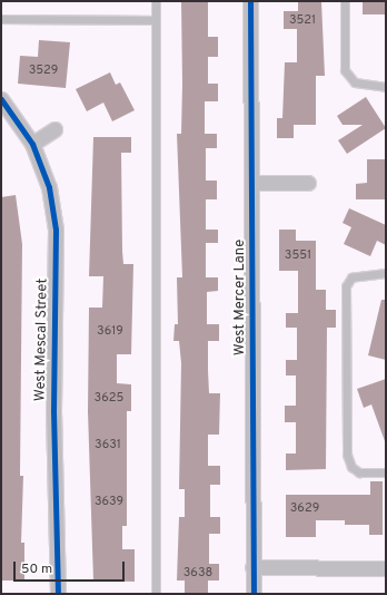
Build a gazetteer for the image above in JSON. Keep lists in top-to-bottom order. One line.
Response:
{"streets":{"street":["West Mercer Lane","West Mescal Street"]},"house_numbers":["3521","3529","3551","3619","3625","3631","3639","3629","3638"],"scale_bar":"50 m"}
